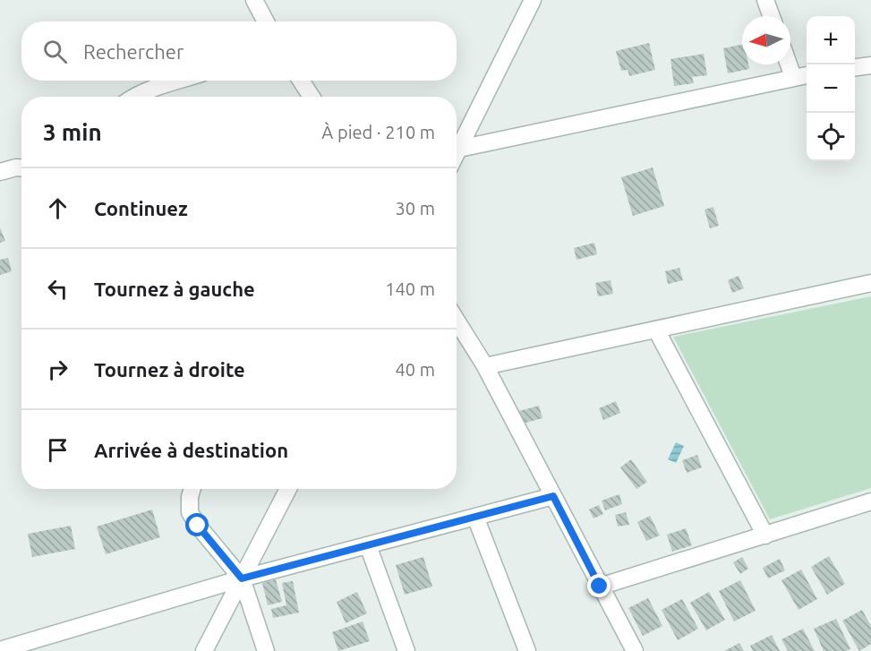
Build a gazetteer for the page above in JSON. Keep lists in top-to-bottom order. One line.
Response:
{"north":"left","page":{"map_buttons":["+","−"],"search":"Rechercher","heading":["3 min","À pied · 210 m"],"list":[["Continuez","30 m"],["Tournez à gauche","140 m"],["Tournez à droite","40 m"],"Arrivée à destination"]}}
